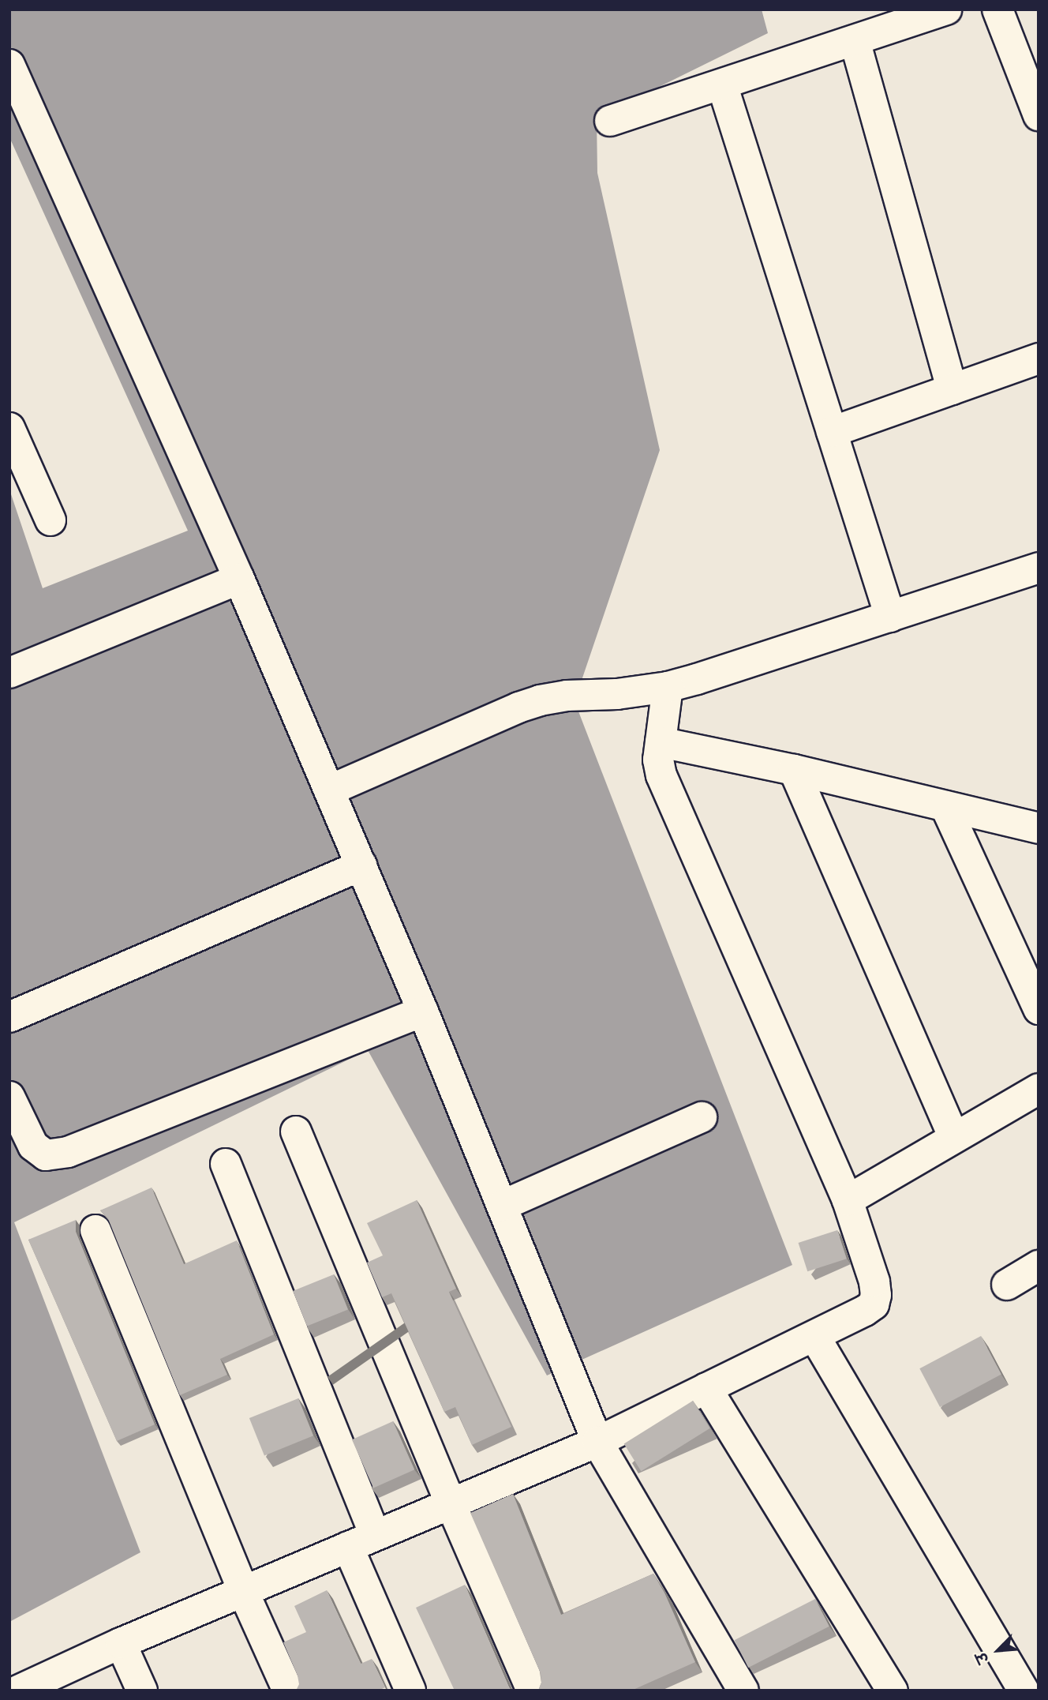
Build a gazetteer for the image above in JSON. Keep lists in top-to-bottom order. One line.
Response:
{"north":"bottom left"}
